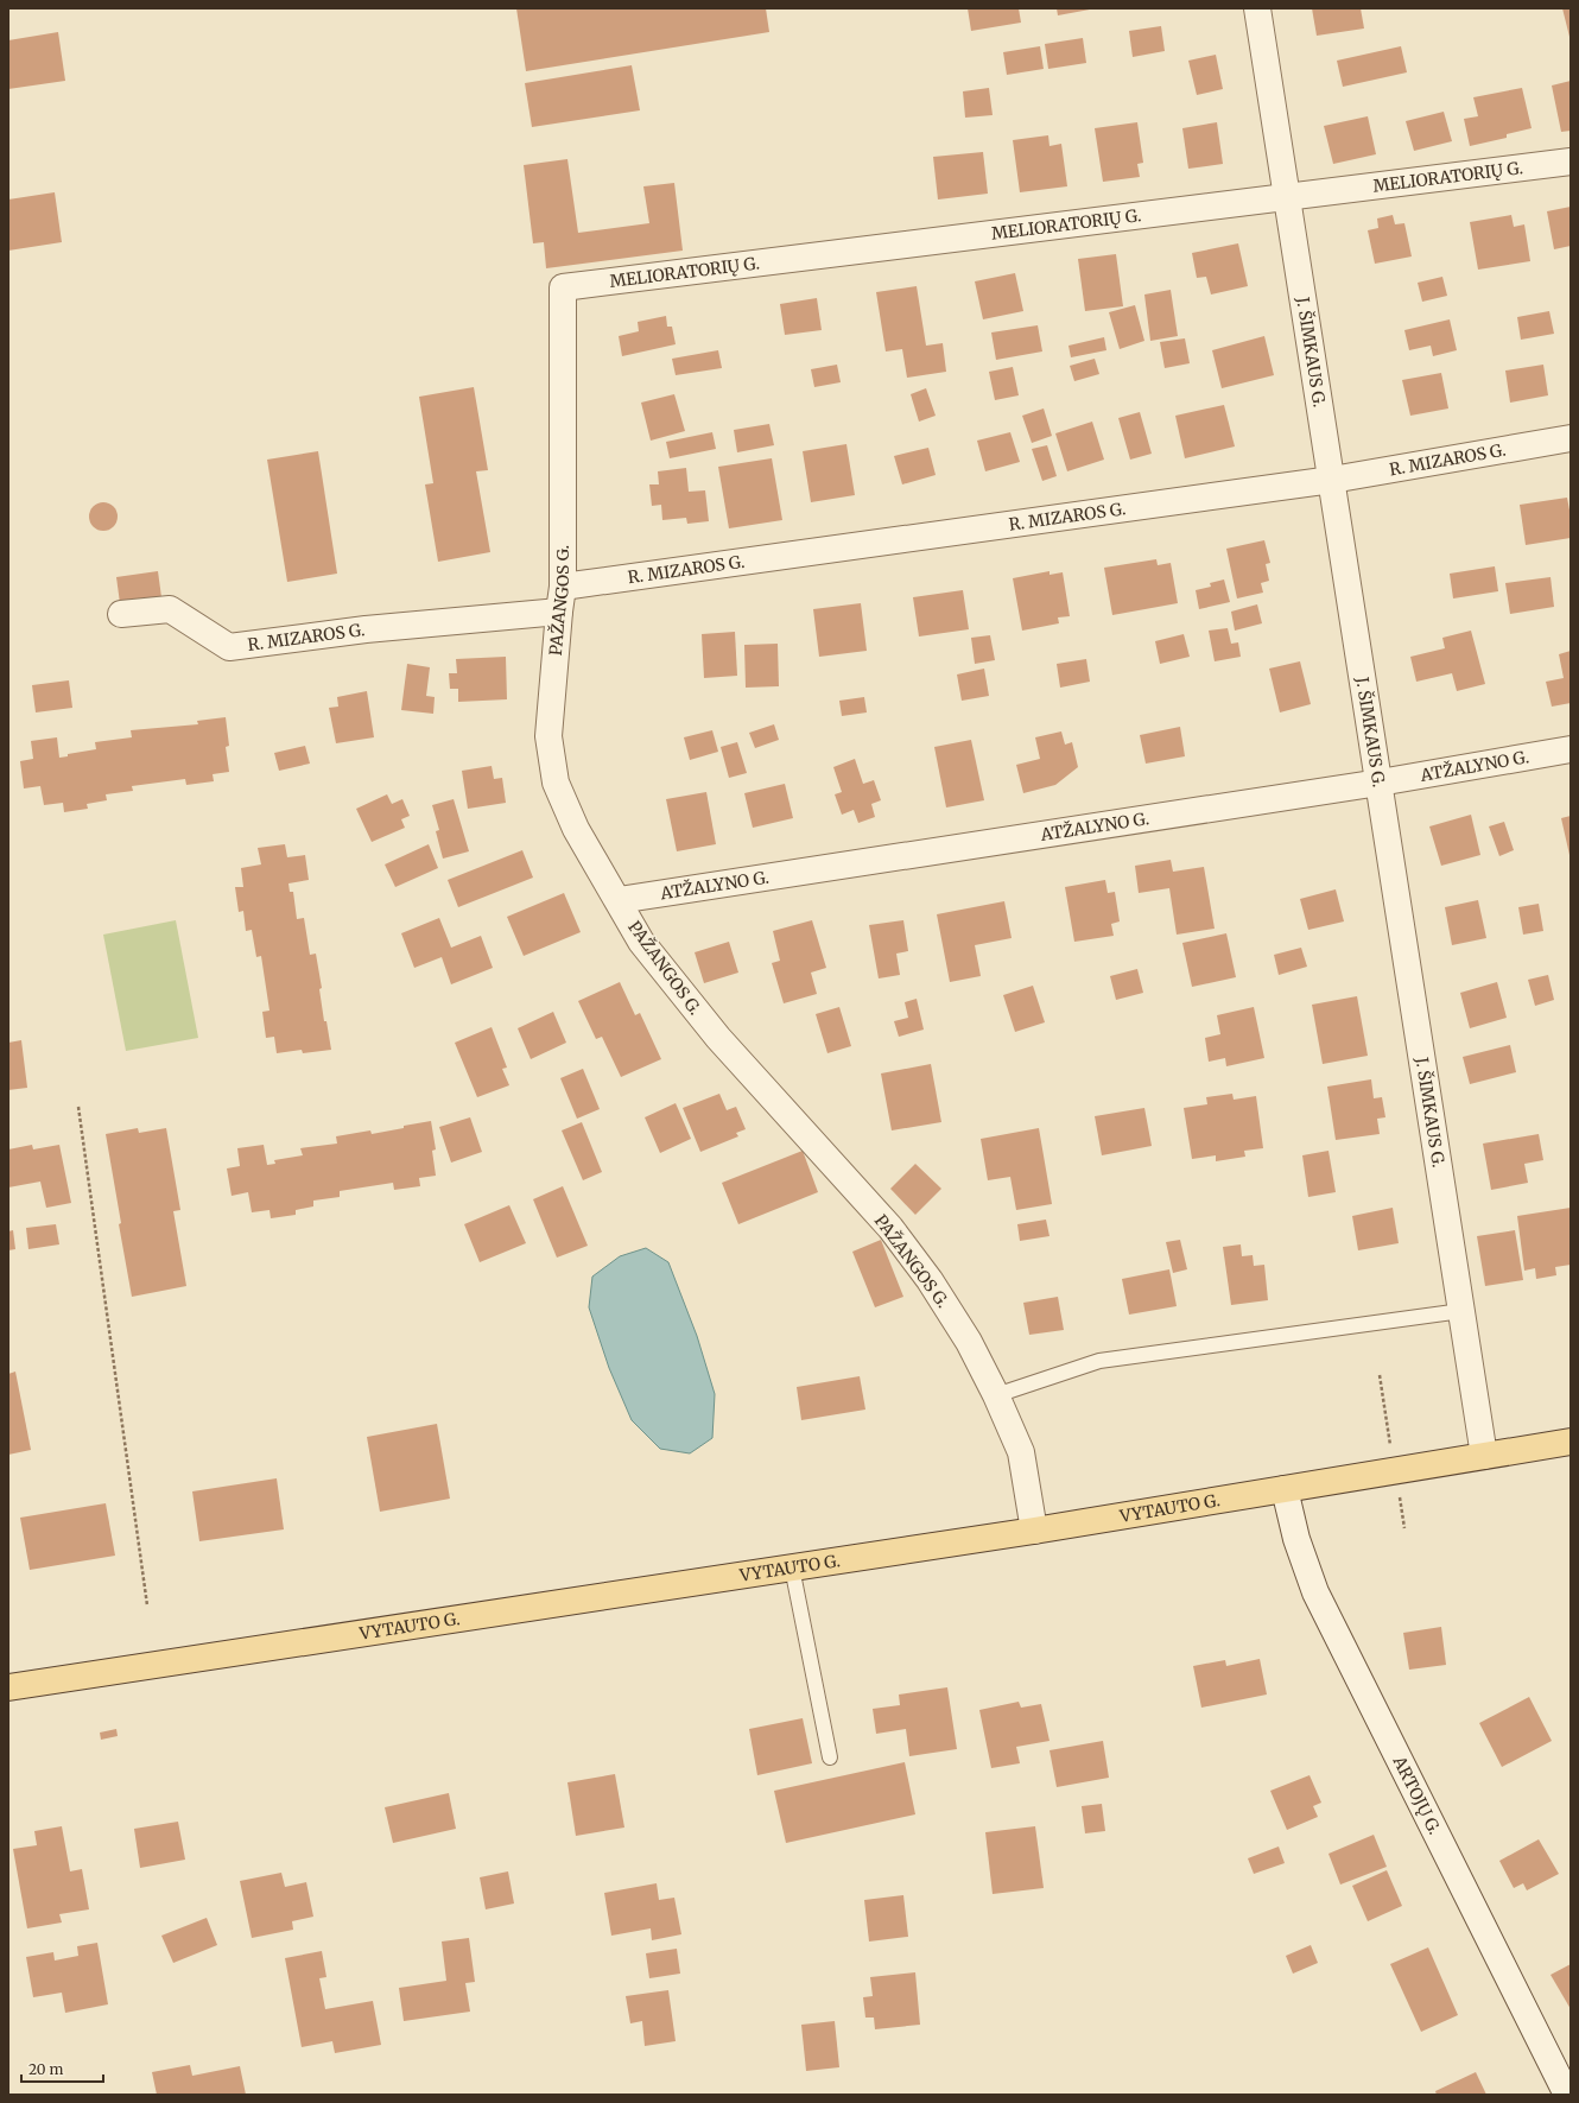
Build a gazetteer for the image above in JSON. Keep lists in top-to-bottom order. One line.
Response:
{"streets":{"main road":["VYTAUTO G."],"street":["MELIORATORIŲ G.","J. ŠIMKAUS G.","R. MIZAROS G.","PAŽANGOS G.","ATŽALYNO G.","ARTOJŲ G."]},"crossings":[["MELIORATORIŲ G.","J. ŠIMKAUS G."],["MELIORATORIŲ G.","PAŽANGOS G."],["J. ŠIMKAUS G.","R. MIZAROS G."],["J. ŠIMKAUS G.","ATŽALYNO G."],["J. ŠIMKAUS G.","VYTAUTO G."],["R. MIZAROS G.","PAŽANGOS G."],["PAŽANGOS G.","ATŽALYNO G."],["PAŽANGOS G.","VYTAUTO G."],["VYTAUTO G.","ARTOJŲ G."]],"scale_bar":"20 m"}
